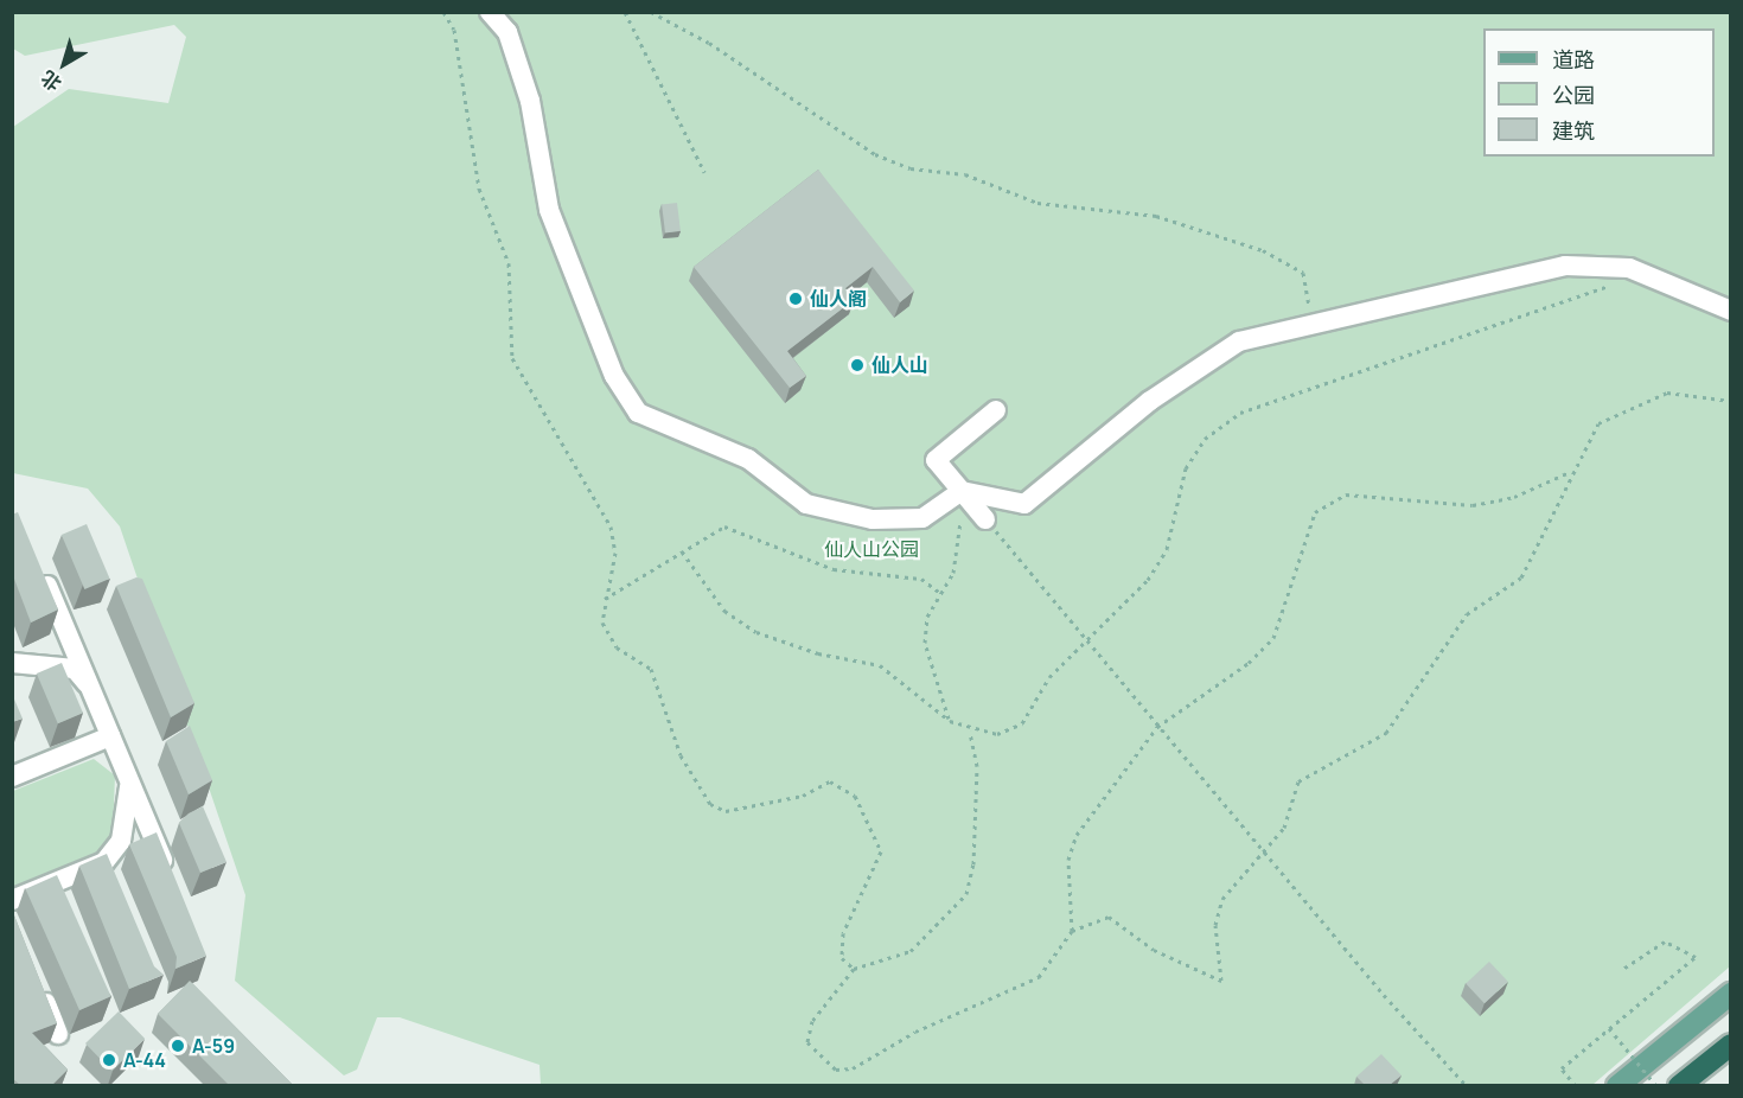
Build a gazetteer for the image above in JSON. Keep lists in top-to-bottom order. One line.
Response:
{"parks":["仙人山公园"],"places":["仙人阁","仙人山","A-59","A-44"],"legend":["道路","公园","建筑"],"north":"bottom left"}
